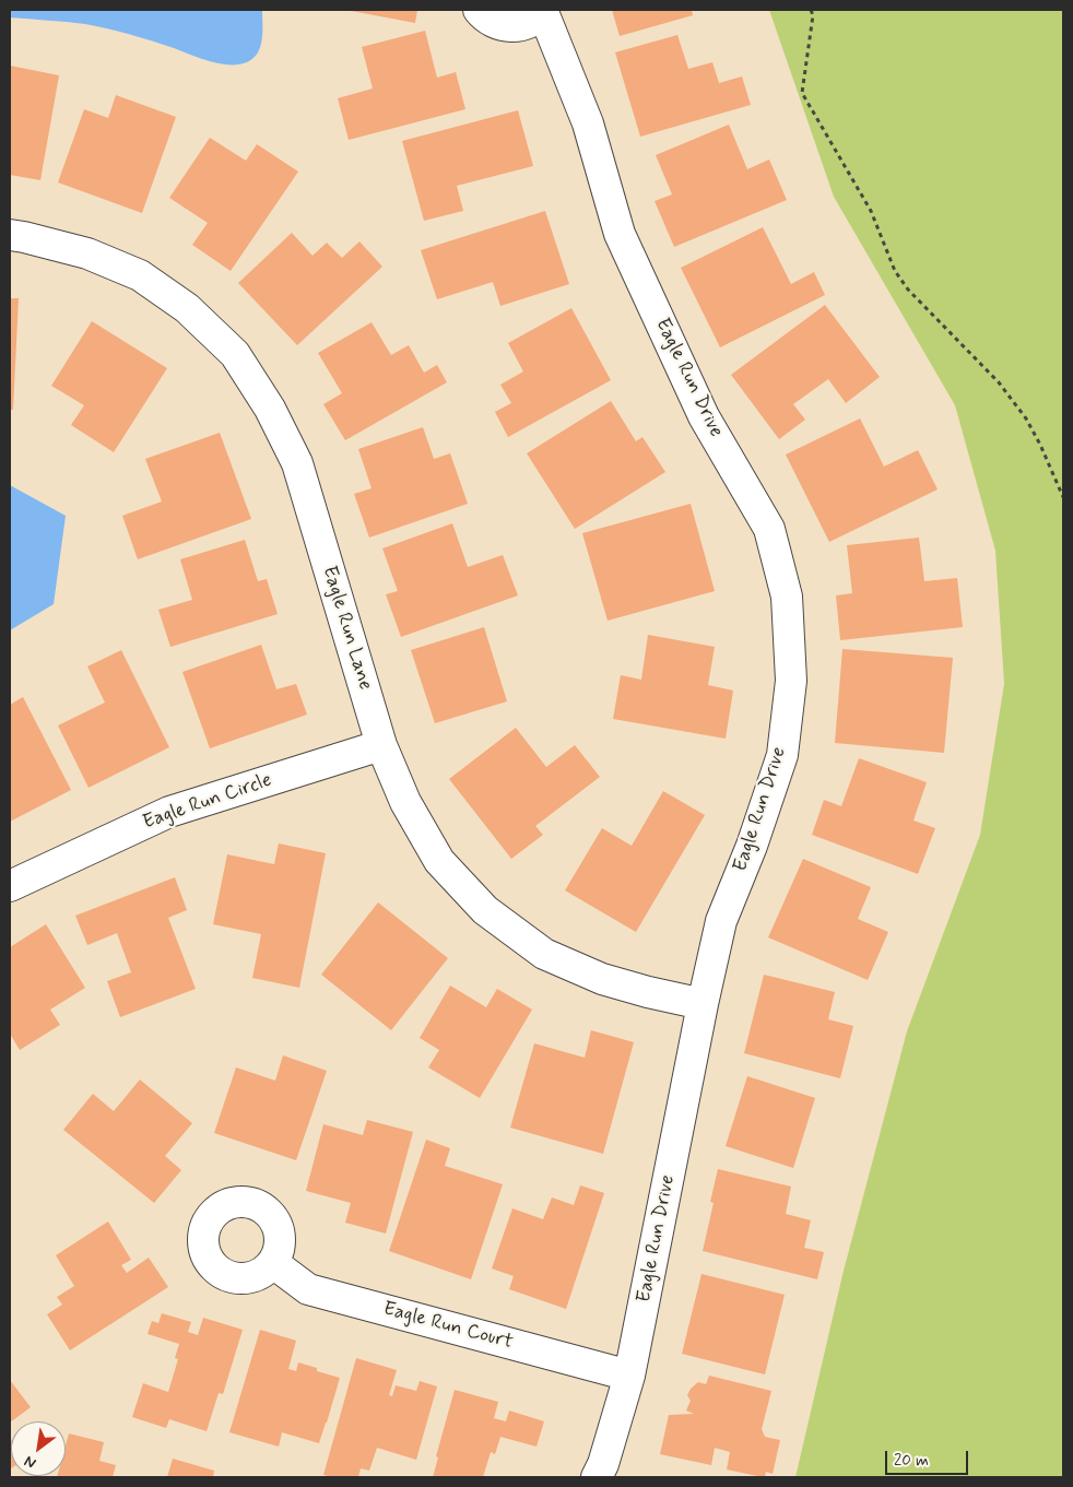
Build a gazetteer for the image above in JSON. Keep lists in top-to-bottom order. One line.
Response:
{"streets":{"street":["Eagle Run Drive","Eagle Run Lane","Eagle Run Circle","Eagle Run Court"]},"crossings":[["Eagle Run Drive","Eagle Run Lane"],["Eagle Run Drive","Eagle Run Court"],["Eagle Run Lane","Eagle Run Circle"]],"scale_bar":"20 m","north":"bottom left"}
